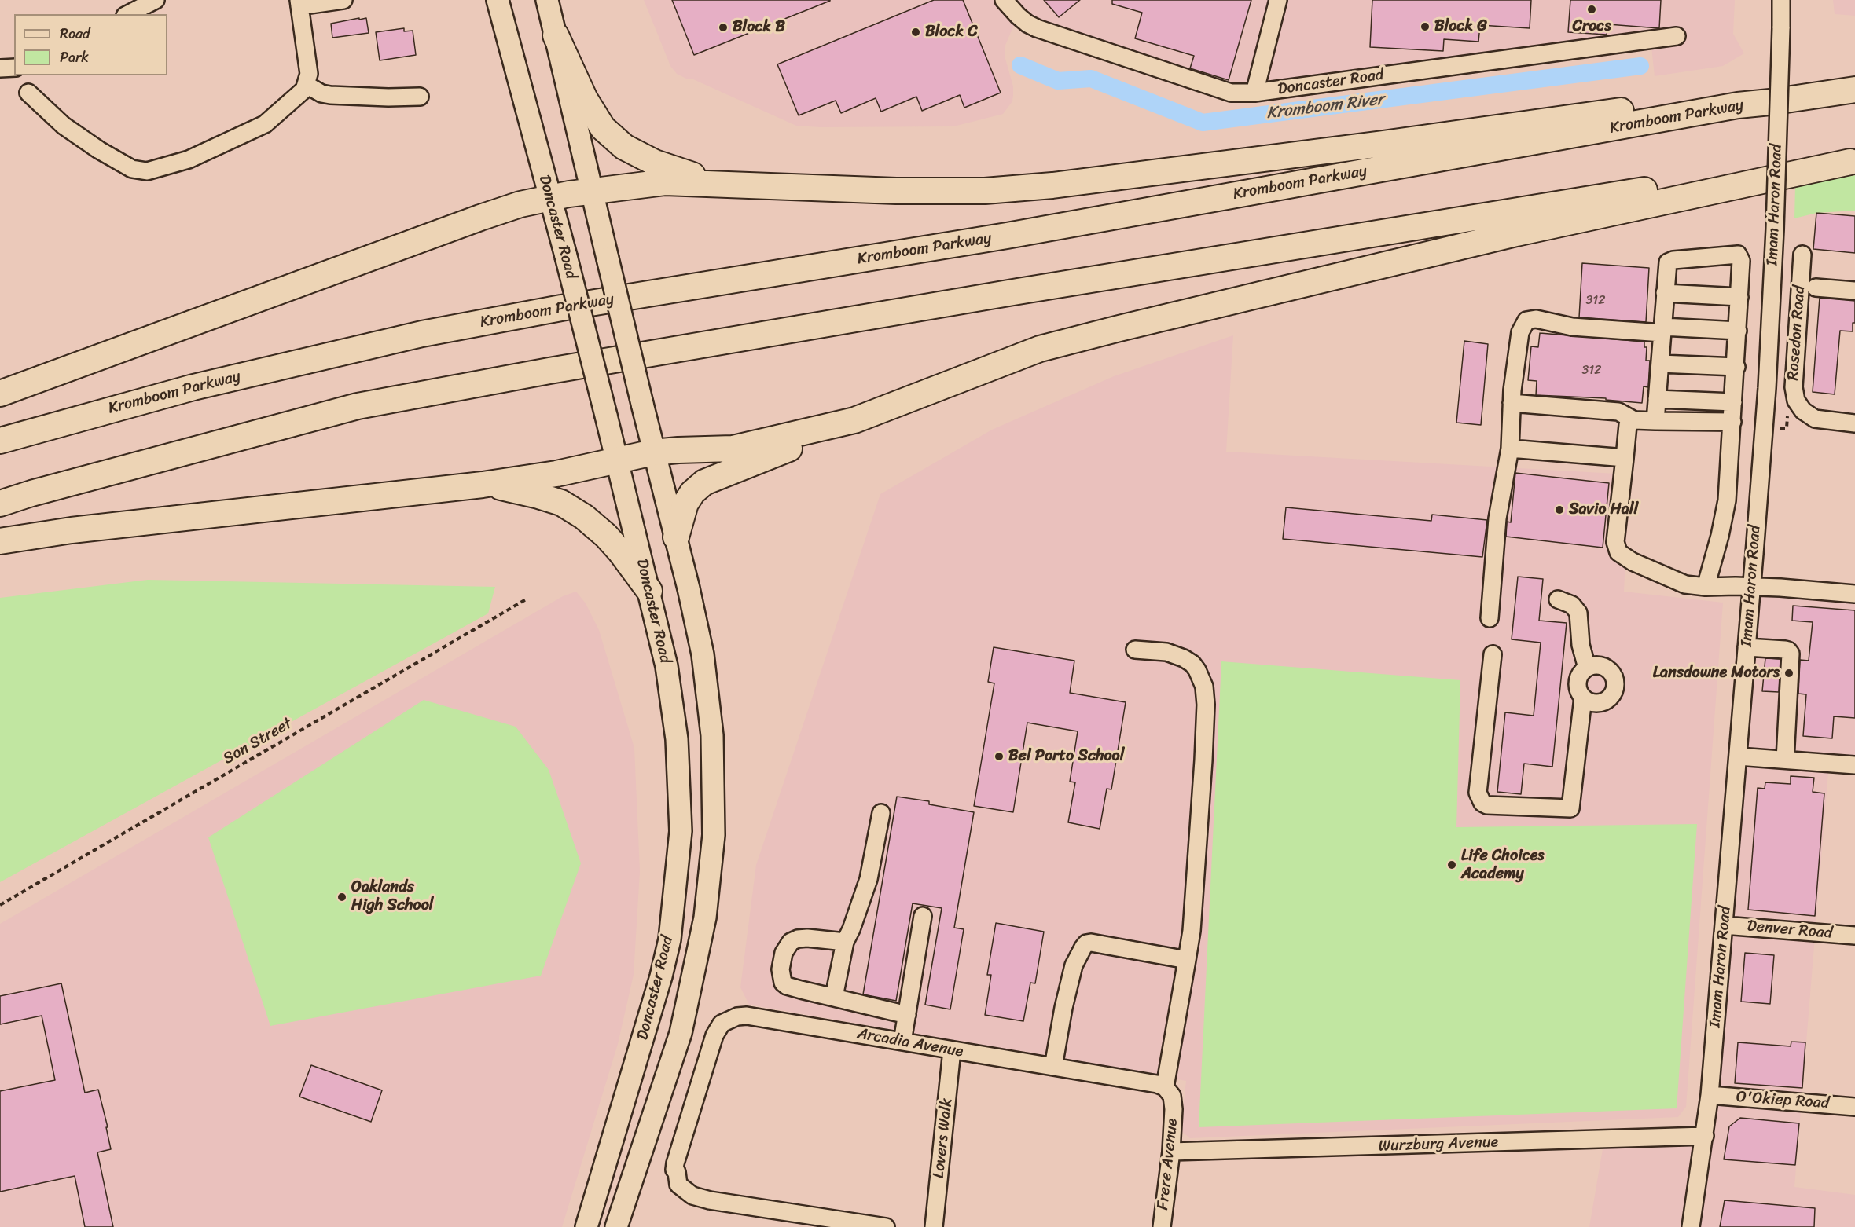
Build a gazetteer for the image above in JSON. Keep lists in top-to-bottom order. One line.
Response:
{"streets":{"highway":["Kromboom Parkway"],"main road":["Doncaster Road"],"street":["Imam Haron Road","Rosedon Road","Denver Road","Arcadia Avenue","O'Okiep Road","Lovers Walk","Wurzburg Avenue","Frere Avenue"],"path":["Son Street"]},"crossings":[["Imam Haron Road","Denver Road"],["Imam Haron Road","O'Okiep Road"],["Imam Haron Road","Wurzburg Avenue"],["Arcadia Avenue","Lovers Walk"],["Arcadia Avenue","Frere Avenue"],["Wurzburg Avenue","Frere Avenue"]],"water":["Kromboom River"],"places":["Crocs","Block G","Block B","Block C","Savio Hall","Lansdowne Motors","Bel Porto School","Life Choices Academy","Oaklands High School"],"house_numbers":["312","312"],"legend":["Road","Park"]}
